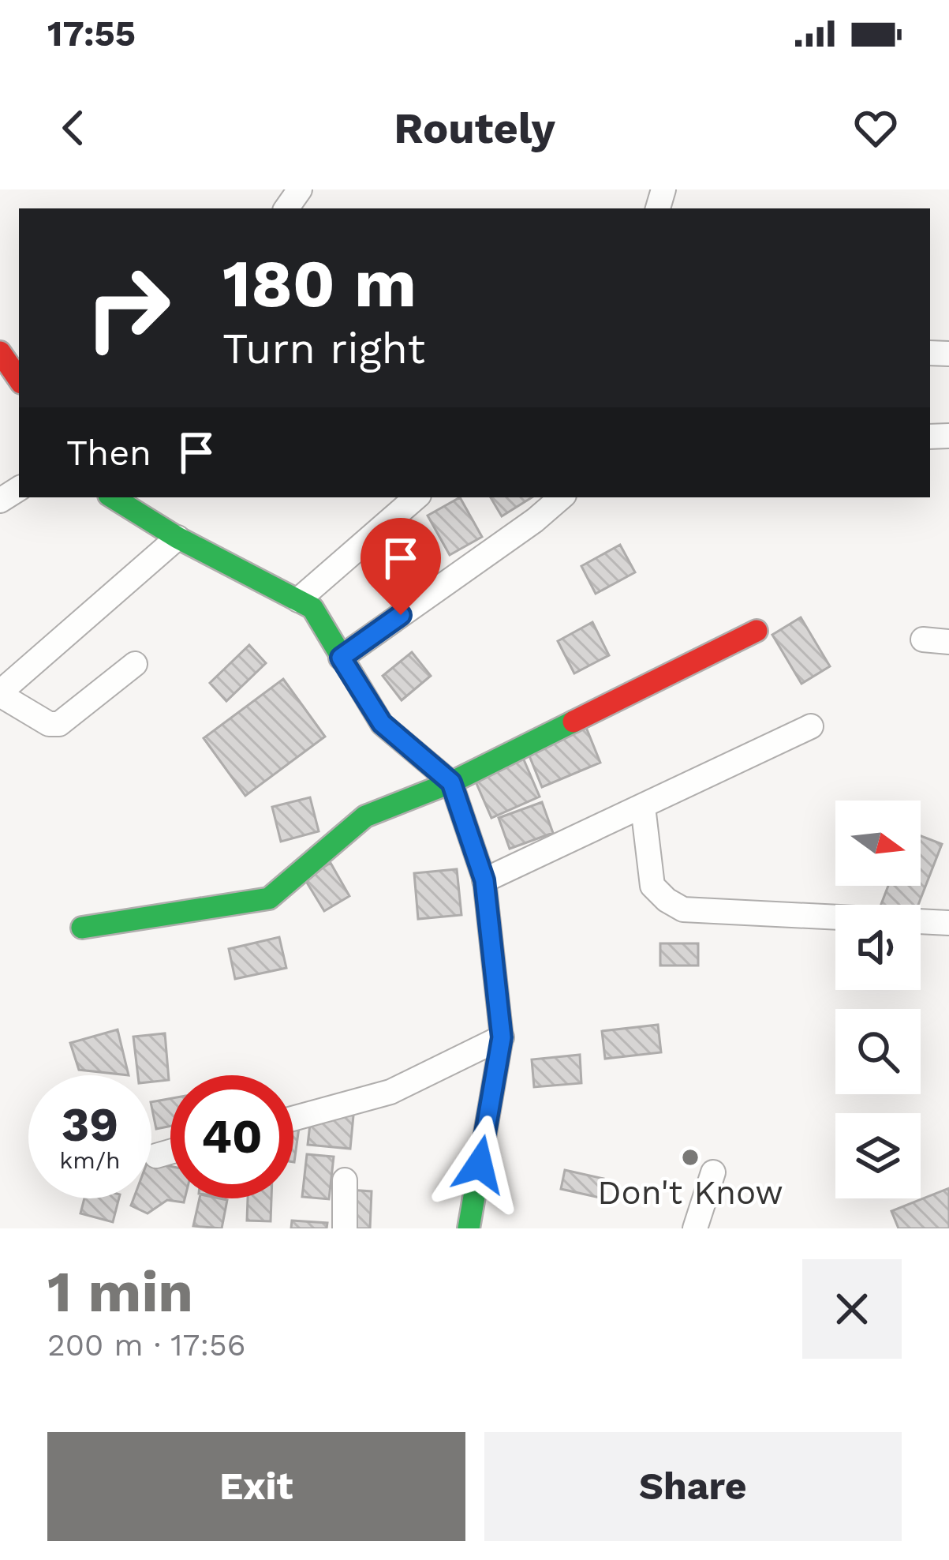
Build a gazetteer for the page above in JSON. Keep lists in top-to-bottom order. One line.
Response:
{"places":["Don't Know"],"north":"right","page":{"status":"17:55","header":"Routely","turn":["180 m","Turn right"],"then":"Then","speed":"39 km/h","limit":"40","heading":["1 min","200 m · 17:56"],"buttons":["Exit","Share"]}}
